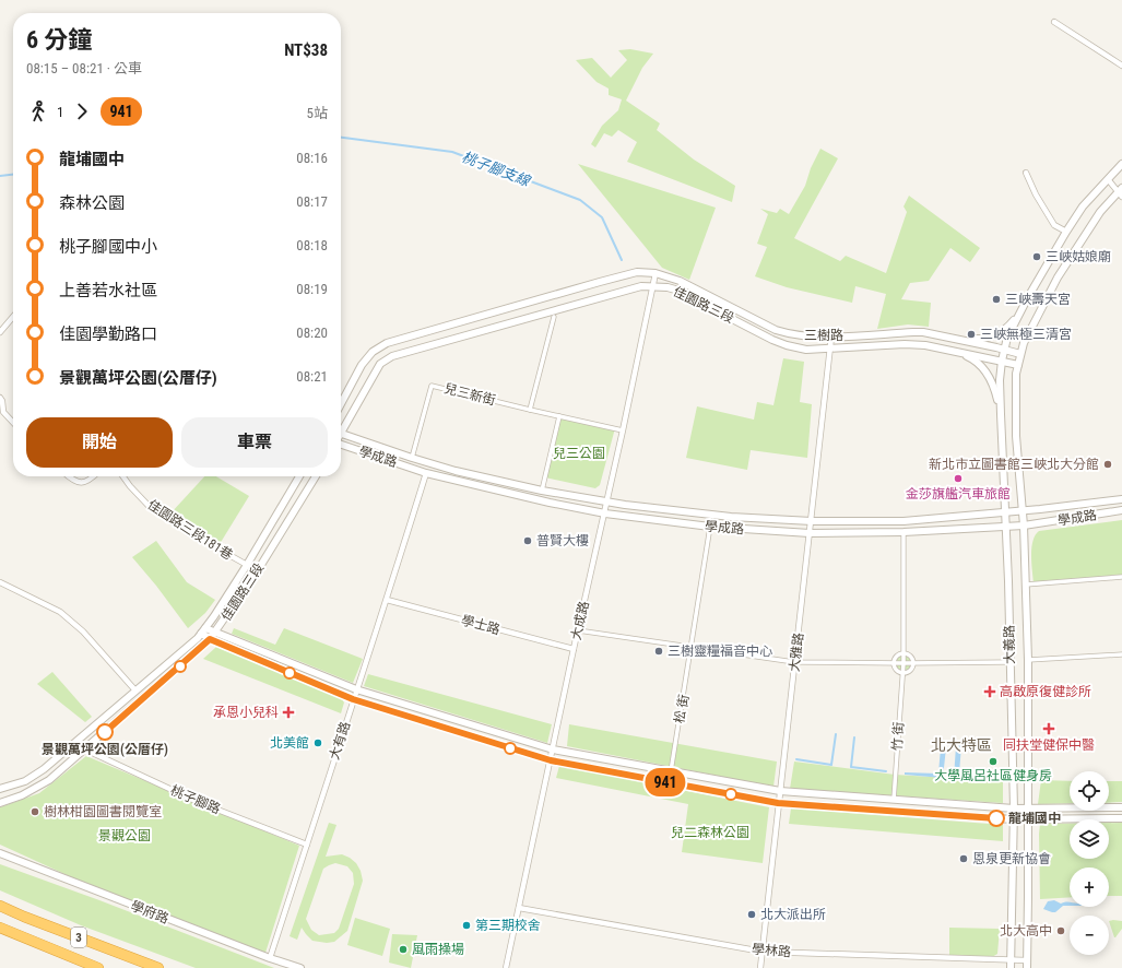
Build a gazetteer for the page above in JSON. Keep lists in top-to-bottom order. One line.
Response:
{"streets":{"highway":["3"],"street":["佳園路三段","三樹路","兒三新街","學成路","佳園路三段181巷","大成路","學士路","大義路","大雅路","松 街","竹 街","大有路","桃子腳路","學府路","學林路"]},"crossings":[["佳園路三段","佳園路三段181巷"],["佳園路三段","大成路"],["佳園路三段","大義路"],["佳園路三段","大雅路"],["佳園路三段","桃子腳路"],["三樹路","大成路"],["三樹路","大義路"],["三樹路","大雅路"],["兒三新街","學成路"],["兒三新街","大成路"],["學成路","大成路"],["學成路","大義路"],["學成路","大雅路"],["學成路","松 街"],["學成路","竹 街"],["學成路","大有路"],["大成路","學士路"],["大成路","學林路"],["學士路","大有路"],["大義路","學林路"],["大雅路","學林路"],["大有路","桃子腳路"],["大有路","學府路"]],"districts":["北大特區"],"water":["桃子腳支線"],"parks":["兒三公園","兒二森林公園","景觀公園"],"places":{"other":["三峽姑娘廟","三峽壽天宮","三峽無極三清宮","新北市立圖書館三峽北大分館","金莎旗艦汽車旅館","普賢大樓","三樹靈糧福音中心","景觀萬坪公園(公厝仔)","北美館","大學風呂社區健身房","樹林柑園圖書閱覽室","龍埔國中","恩泉更新協會","北大派出所","第三期校舍","北大高中","風雨操場"],"health":["高啟原復健診所","承恩小兒科","同扶堂健保中醫"]},"lines":["bus line 941"],"page":{"on_map":"941","heading":["6 分鐘","08:15 – 08:21 · 公車","NT$38"],"legs":["1","941","5站"],"list":[{"name":"龍埔國中","value":"08:16"},{"name":"森林公園","value":"08:17"},{"name":"桃子腳國中小","value":"08:18"},{"name":"上善若水社區","value":"08:19"},{"name":"佳園學勤路口","value":"08:20"},{"name":"景觀萬坪公園(公厝仔)","value":"08:21"}],"buttons":["開始","車票"],"map_buttons":["+","−"]}}
